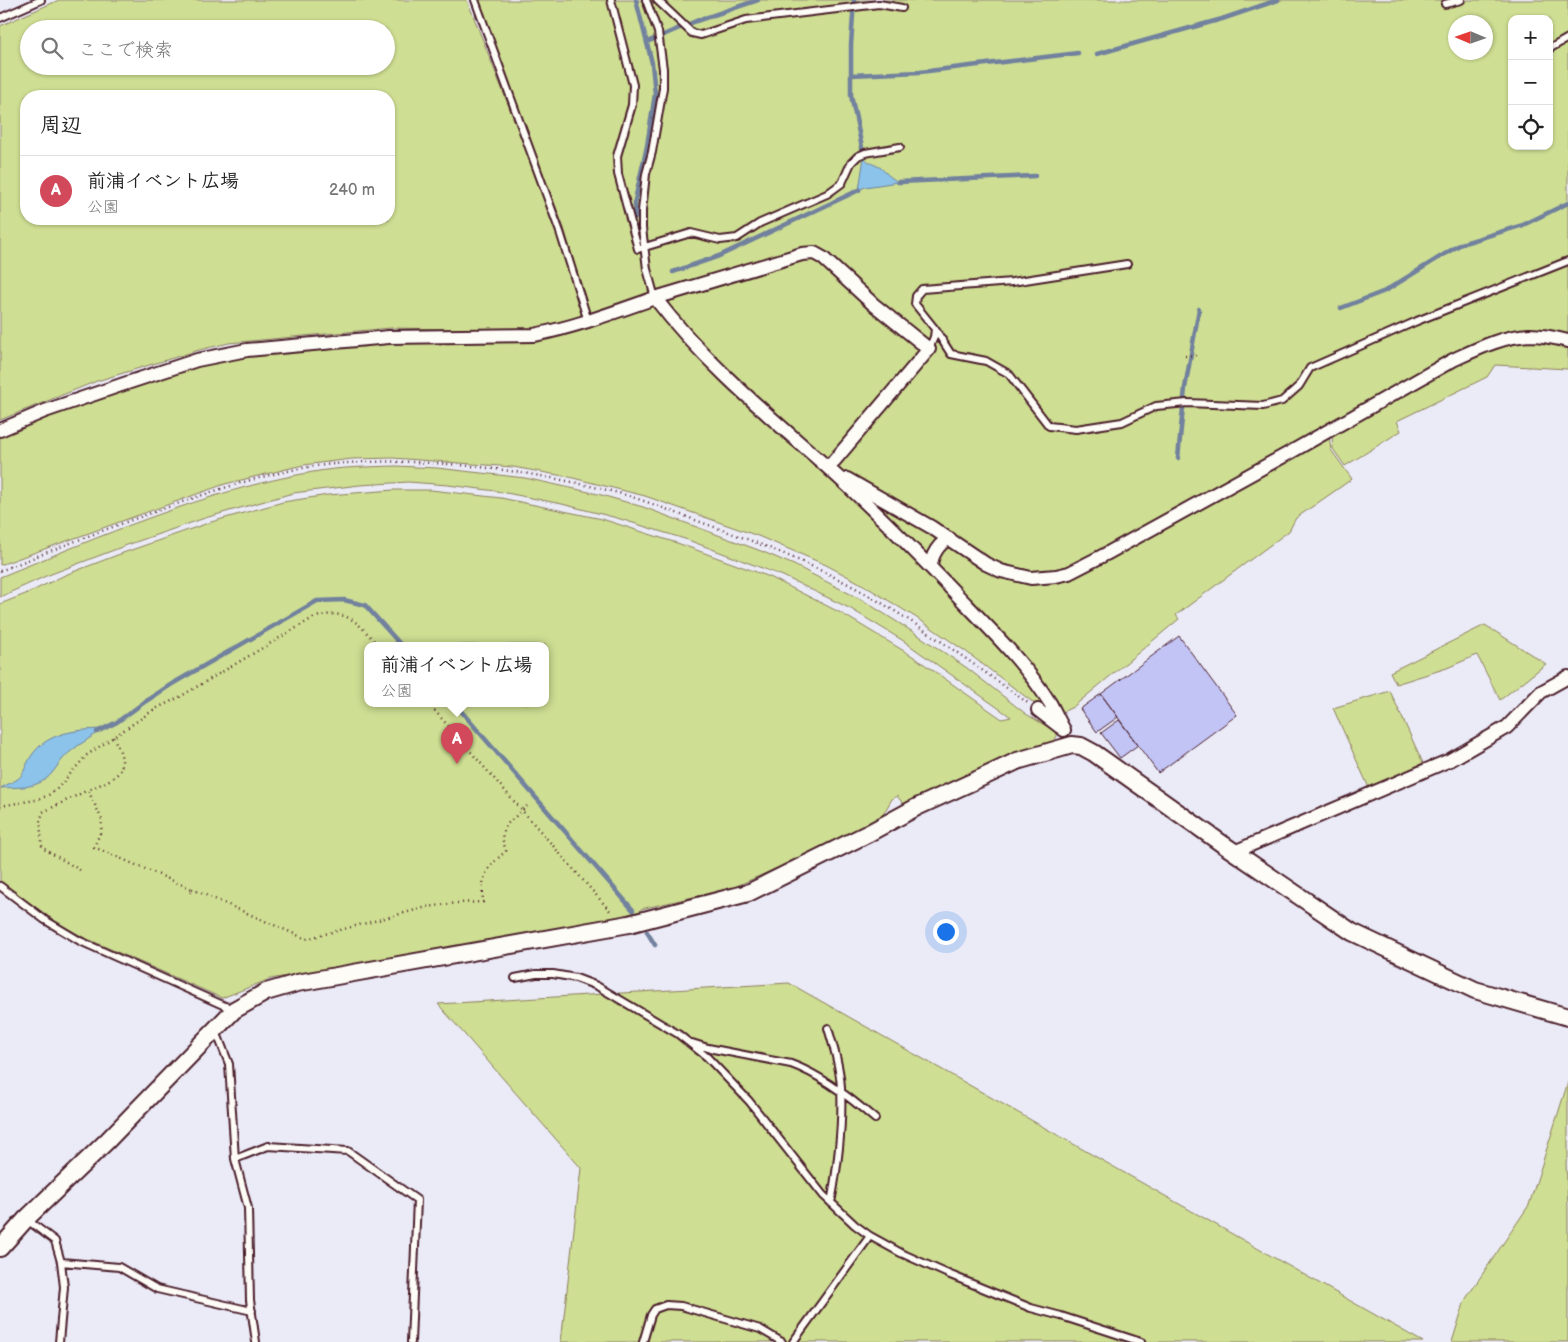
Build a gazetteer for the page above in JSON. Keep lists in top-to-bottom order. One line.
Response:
{"north":"left","page":{"map_buttons":["+","−"],"search":"ここで検索","heading":"周辺","list":[{"mark":"A","name":"前浦イベント広場","note":"公園","value":"240 m"}],"popup":["前浦イベント広場","公園"],"pins":"A"}}
